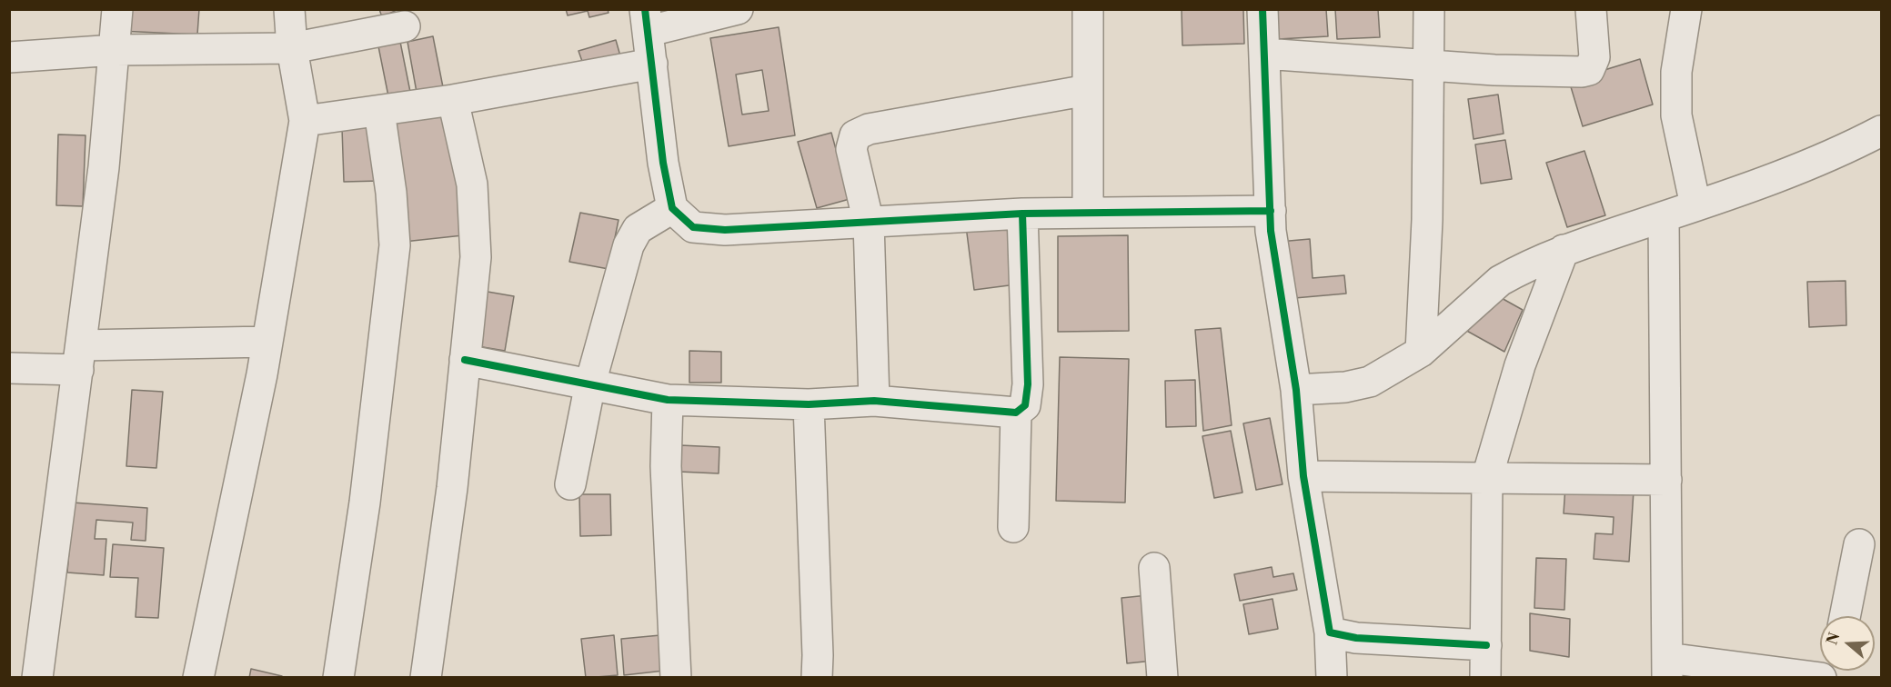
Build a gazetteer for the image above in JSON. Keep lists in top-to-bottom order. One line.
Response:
{"north":"left"}
